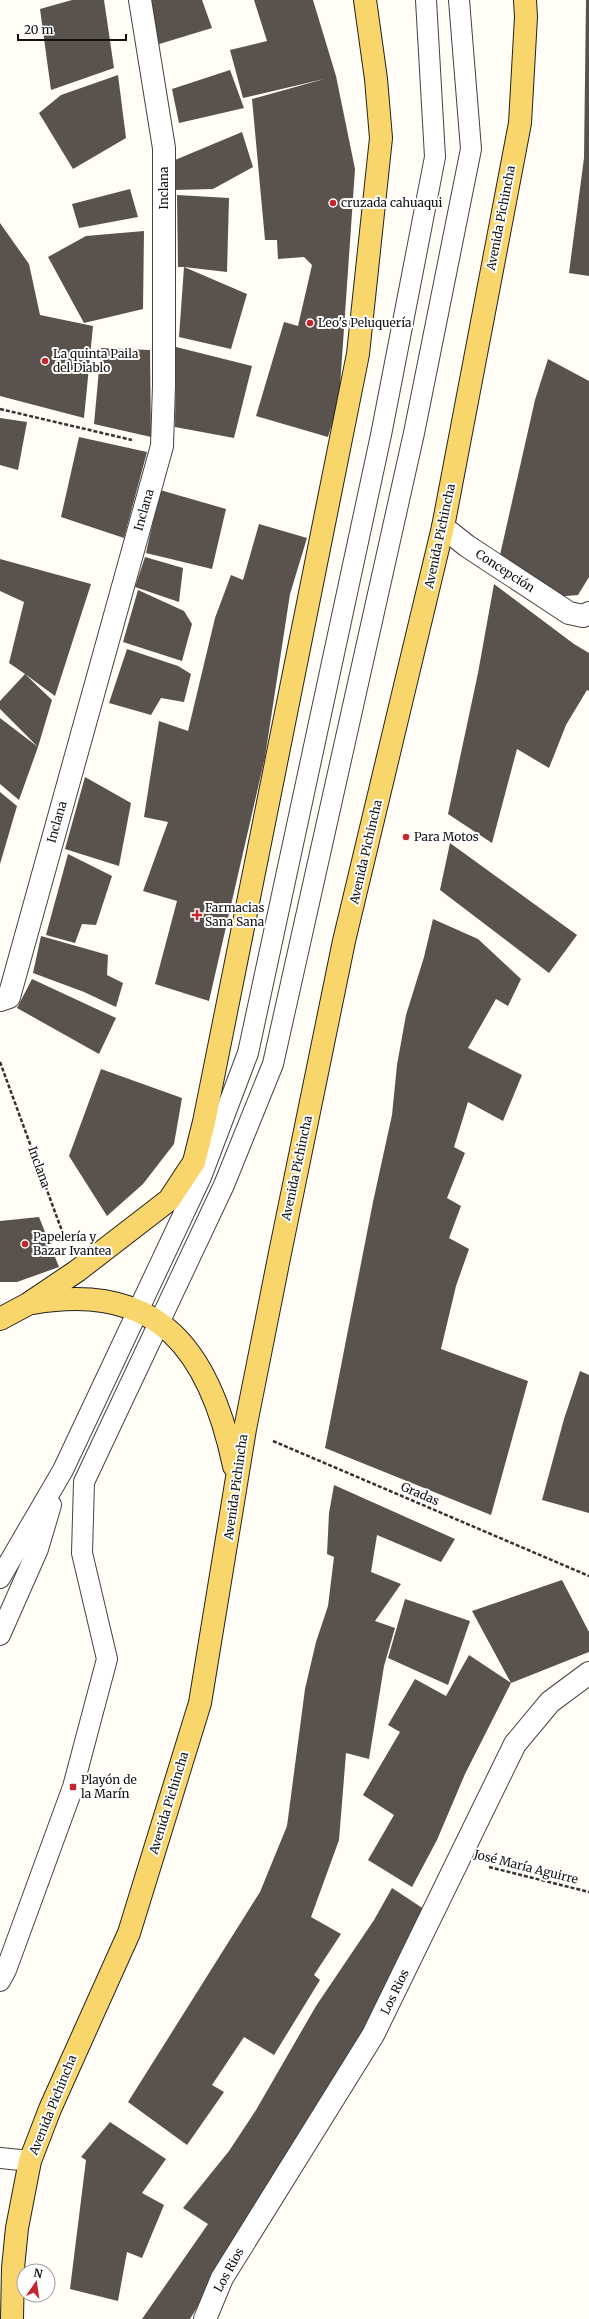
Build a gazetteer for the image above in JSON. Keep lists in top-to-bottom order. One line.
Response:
{"streets":{"main road":["Avenida Pichincha"],"street":["Inclana","Concepción","Los Rios"],"path":["Gradas","José María Aguirre"]},"crossings":[["Avenida Pichincha","Concepción"],["Avenida Pichincha","Gradas"],["José María Aguirre","Los Rios"]],"places":{"other":["cruzada cahuaqui","Leo's Peluquería","La quinta Paila del Diablo","Para Motos","Papelería y Bazar Ivantea"],"health":["Farmacias Sana Sana"],"transit":["Playón de la Marín"]},"scale_bar":"20 m","north":"top"}
